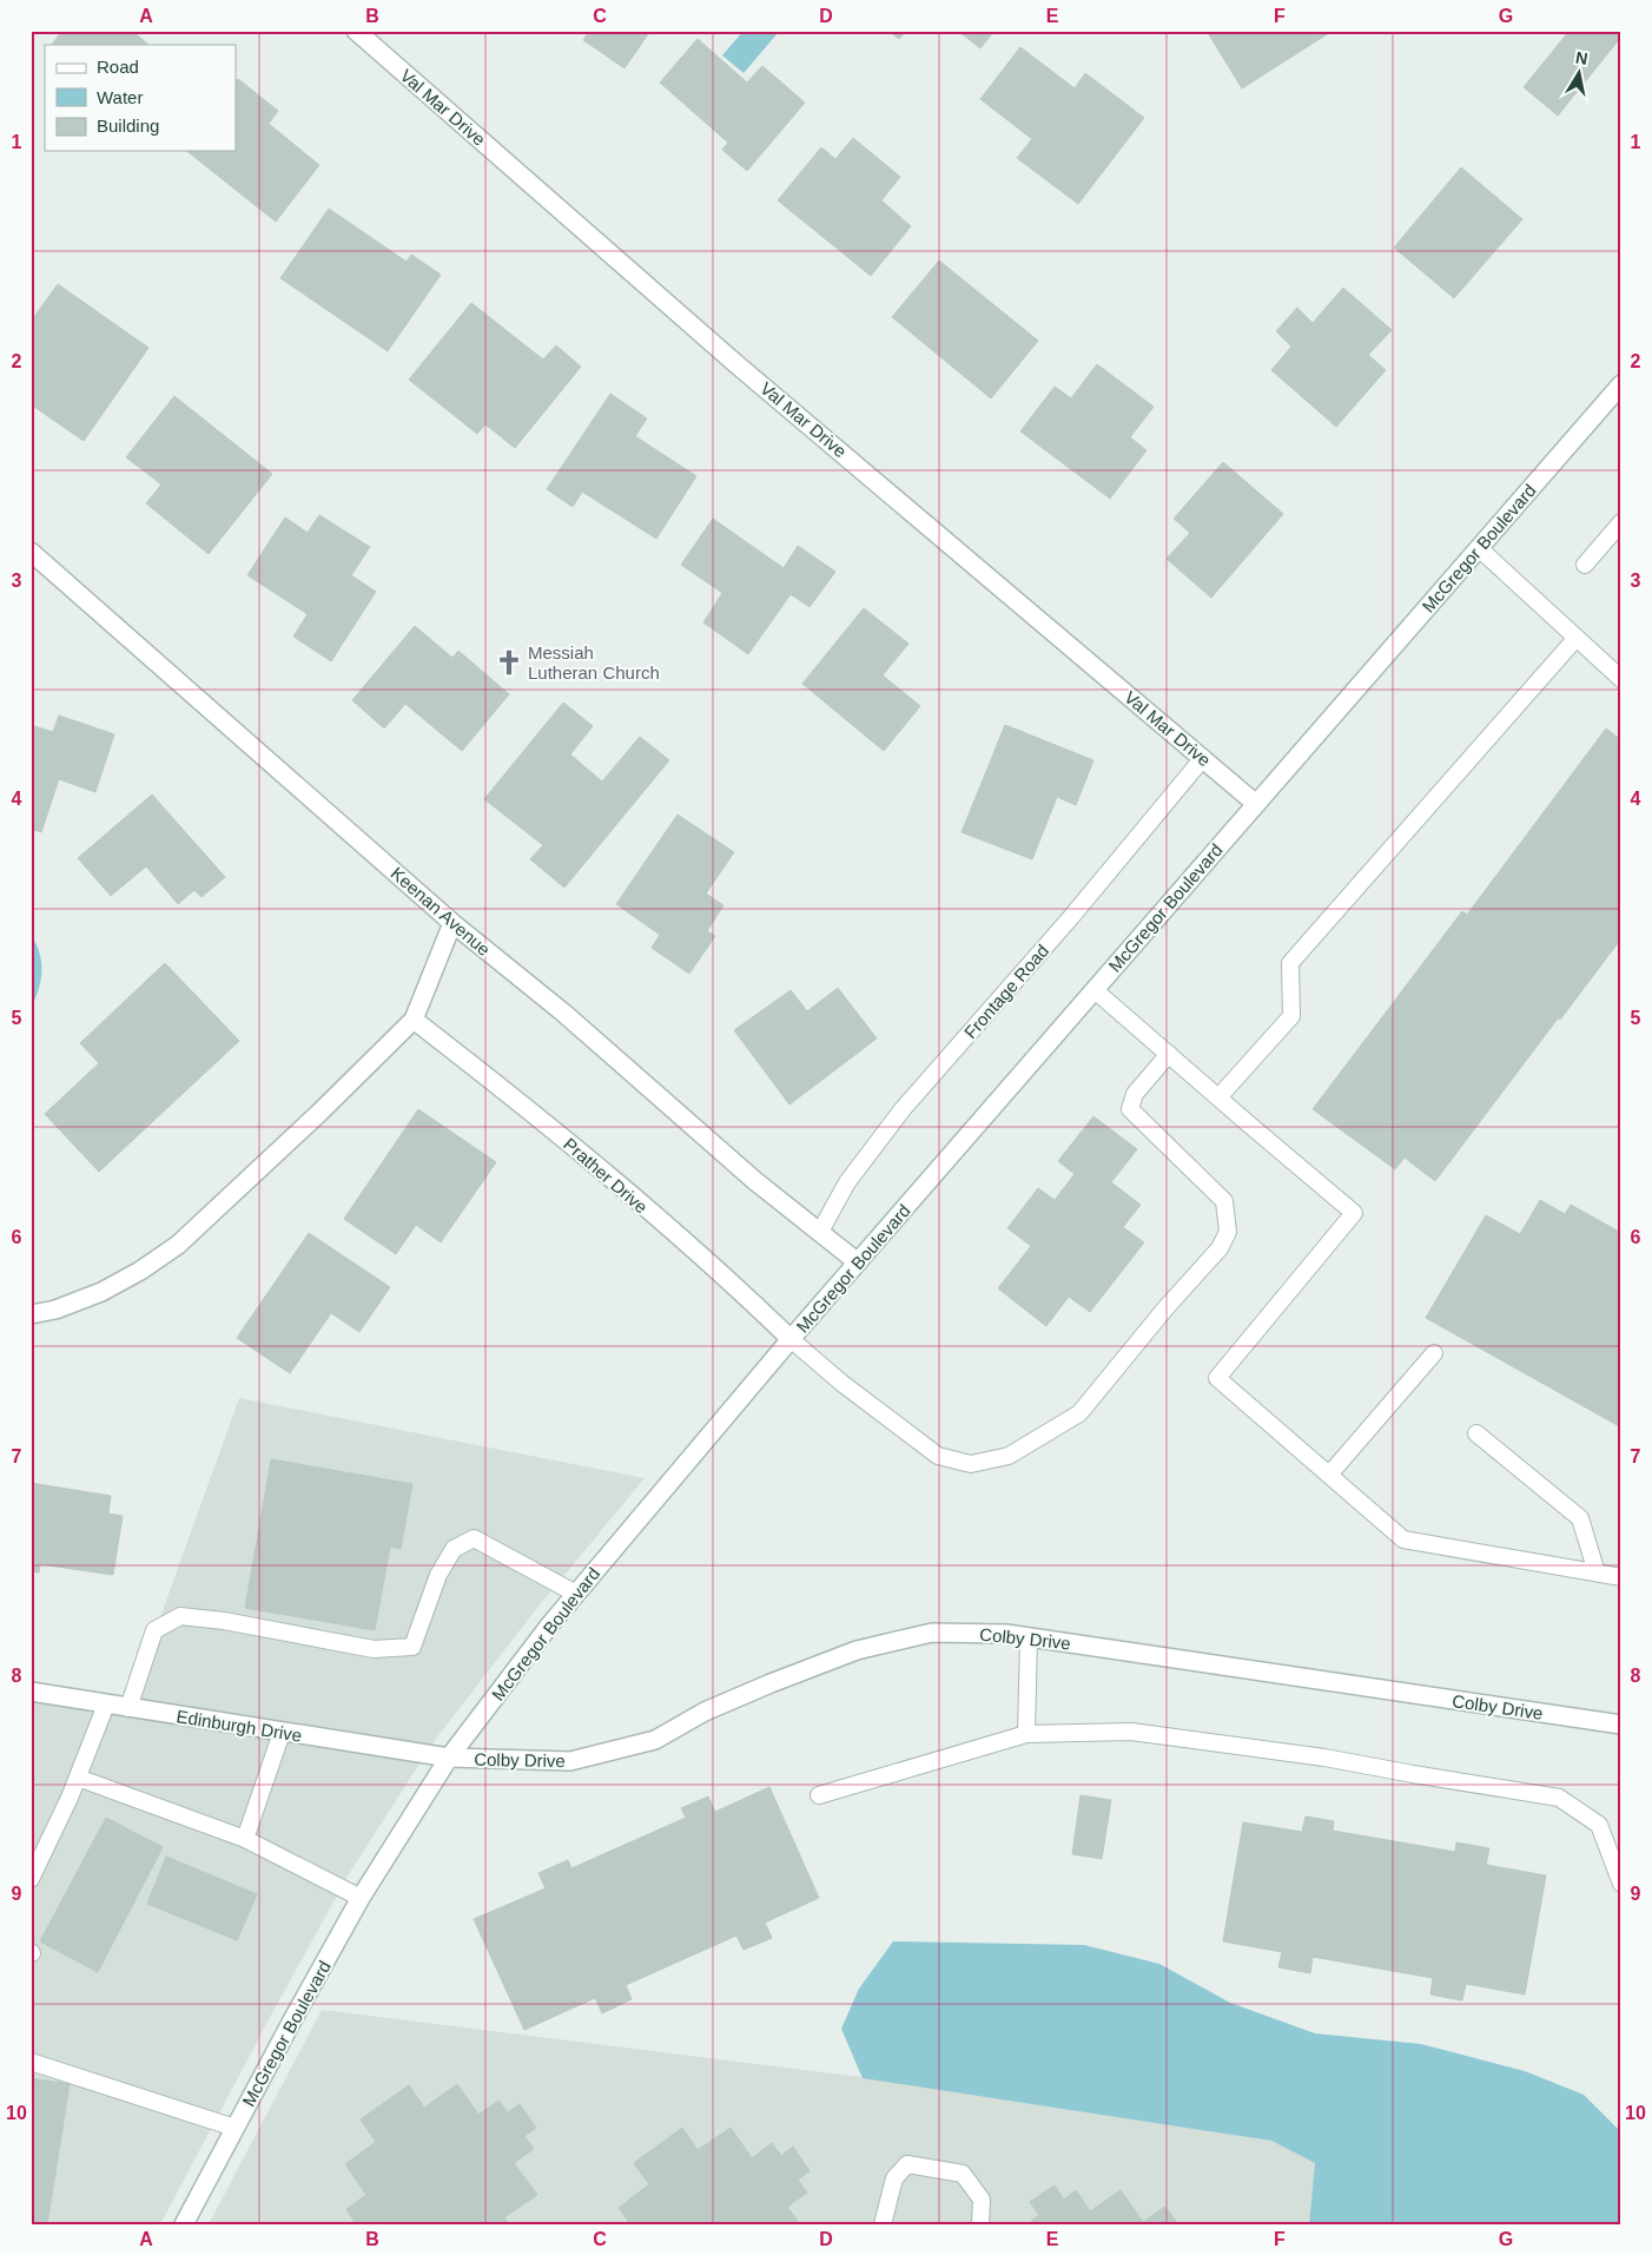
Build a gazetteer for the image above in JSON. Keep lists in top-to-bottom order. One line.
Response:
{"streets":{"street":["Val Mar Drive","McGregor Boulevard","Keenan Avenue","Prather Drive","Colby Drive","Edinburgh Drive"],"lane":["Frontage Road"]},"crossings":[["Val Mar Drive","McGregor Boulevard"],["Val Mar Drive","Frontage Road"],["McGregor Boulevard","Keenan Avenue"],["McGregor Boulevard","Prather Drive"],["McGregor Boulevard","Colby Drive"],["McGregor Boulevard","Edinburgh Drive"],["Keenan Avenue","Frontage Road"],["Colby Drive","Edinburgh Drive"]],"places":{"church":["Messiah Lutheran Church"]},"legend":["Road","Water","Building"],"north":"top","grid":{"columns":["A","B","C","D","E","F","G"],"rows":["1","2","3","4","5","6","7","8","9","10"]}}
